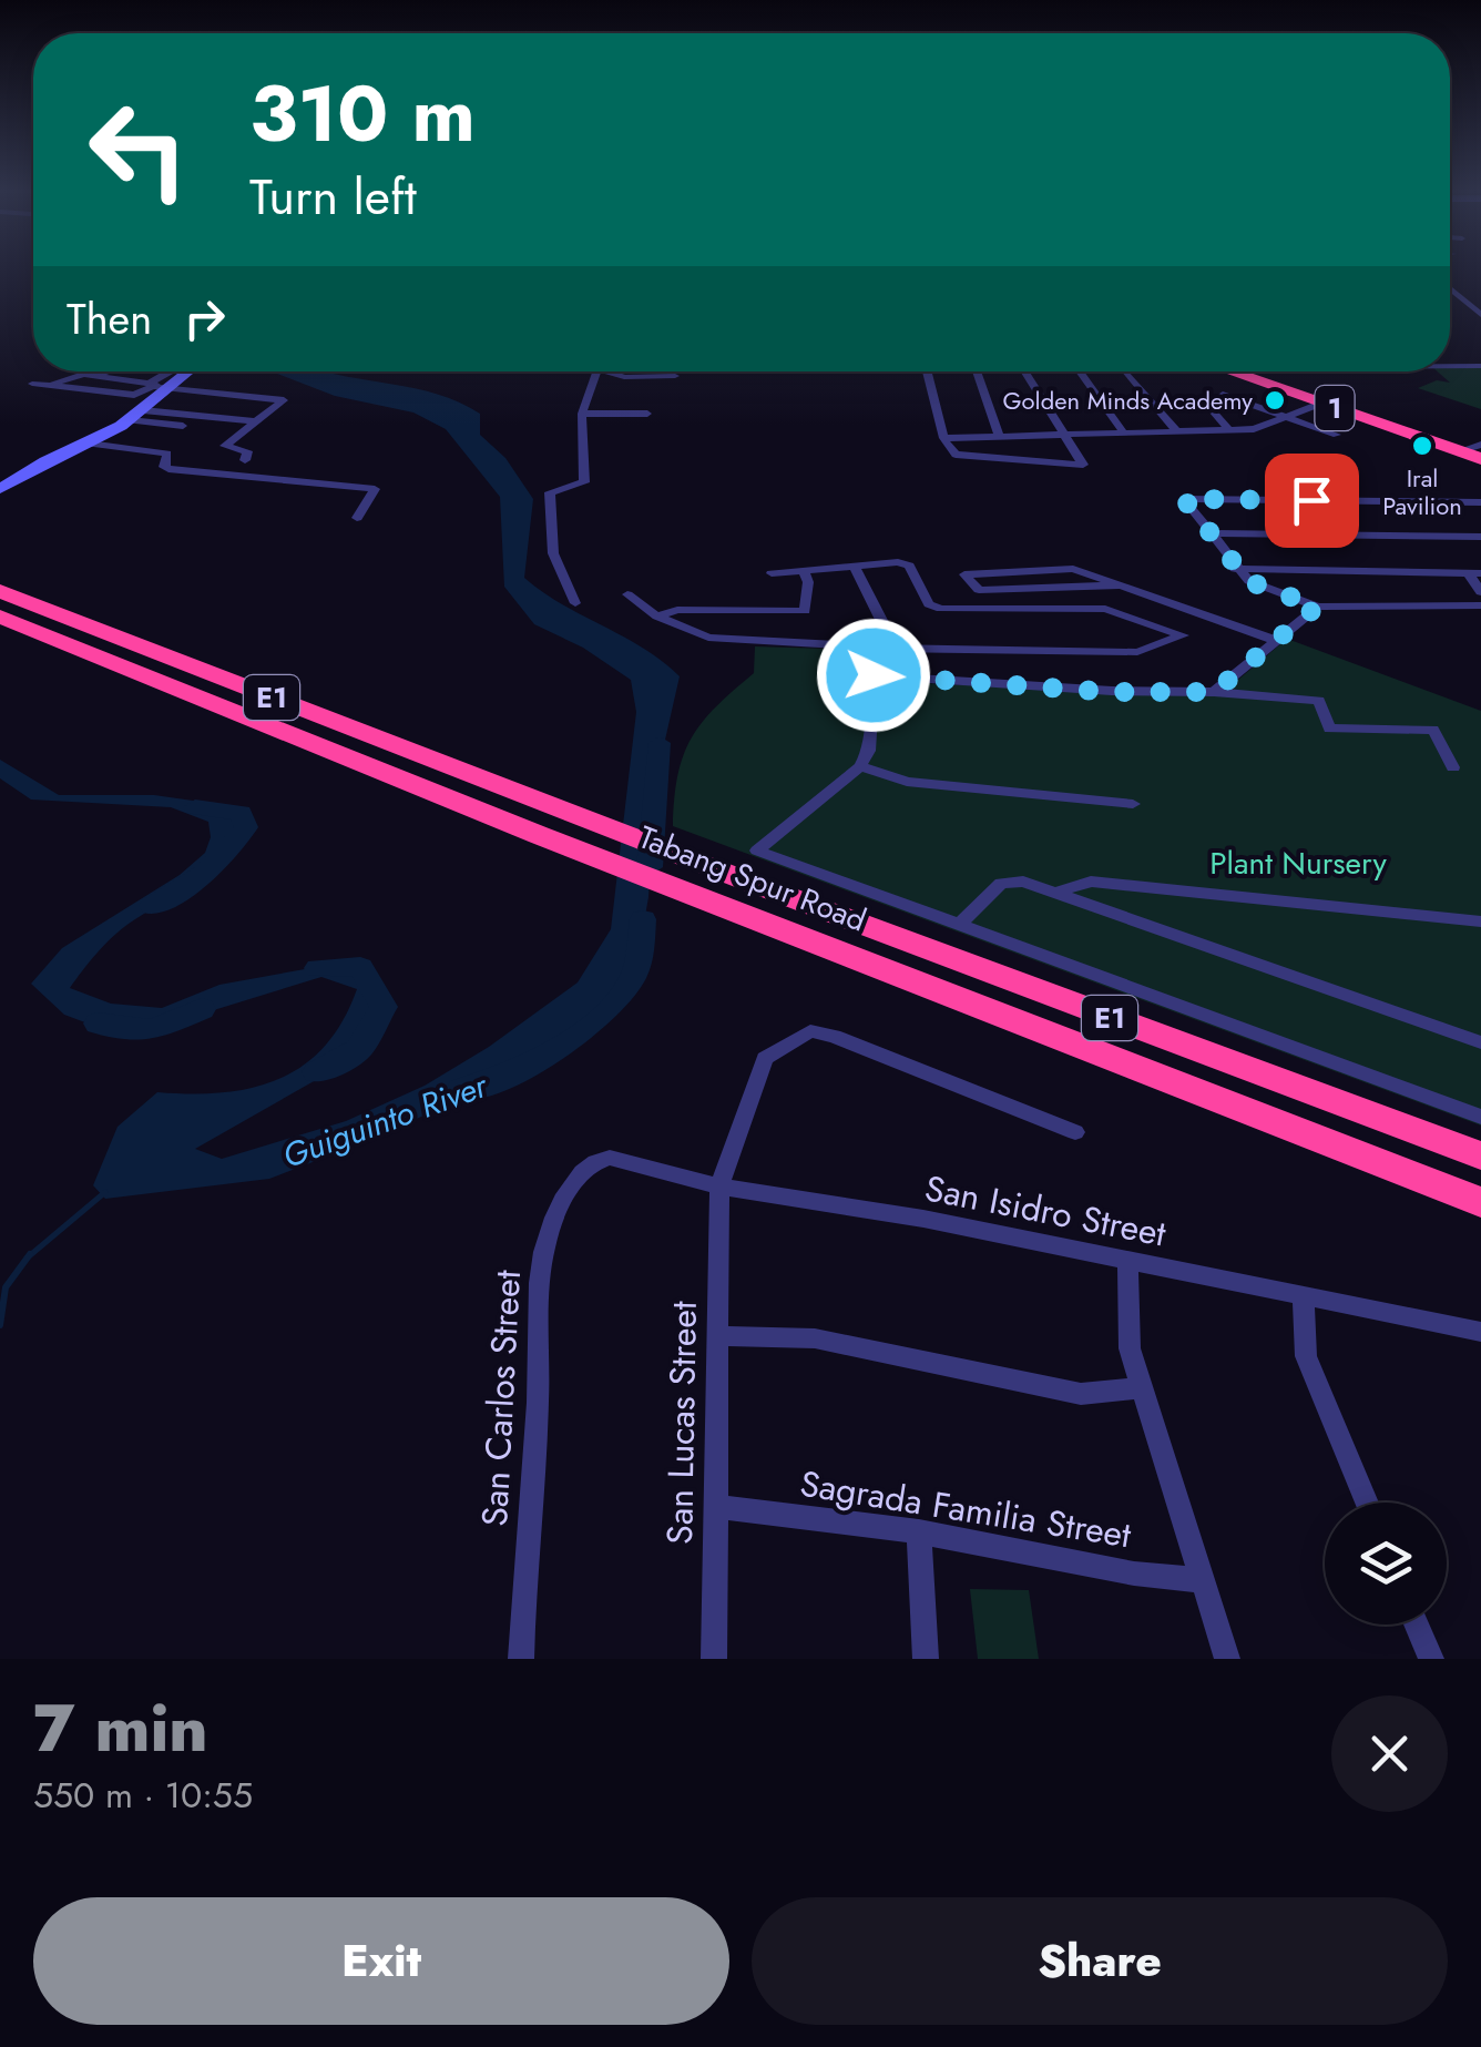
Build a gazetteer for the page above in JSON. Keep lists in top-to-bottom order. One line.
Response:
{"streets":{"highway":["1","E1","Tabang Spur Road"],"street":["San Isidro Street","San Carlos Street","San Lucas Street","Sagrada Familia Street"]},"crossings":[["San Isidro Street","San Carlos Street"],["San Isidro Street","San Lucas Street"],["San Lucas Street","Sagrada Familia Street"]],"water":["Guiguinto River"],"parks":["Plant Nursery"],"places":["Golden Minds Academy","Iral Pavilion"],"page":{"turn":["310 m","Turn left"],"then":"Then","heading":["7 min","550 m · 10:55"],"buttons":["Exit","Share"]}}
